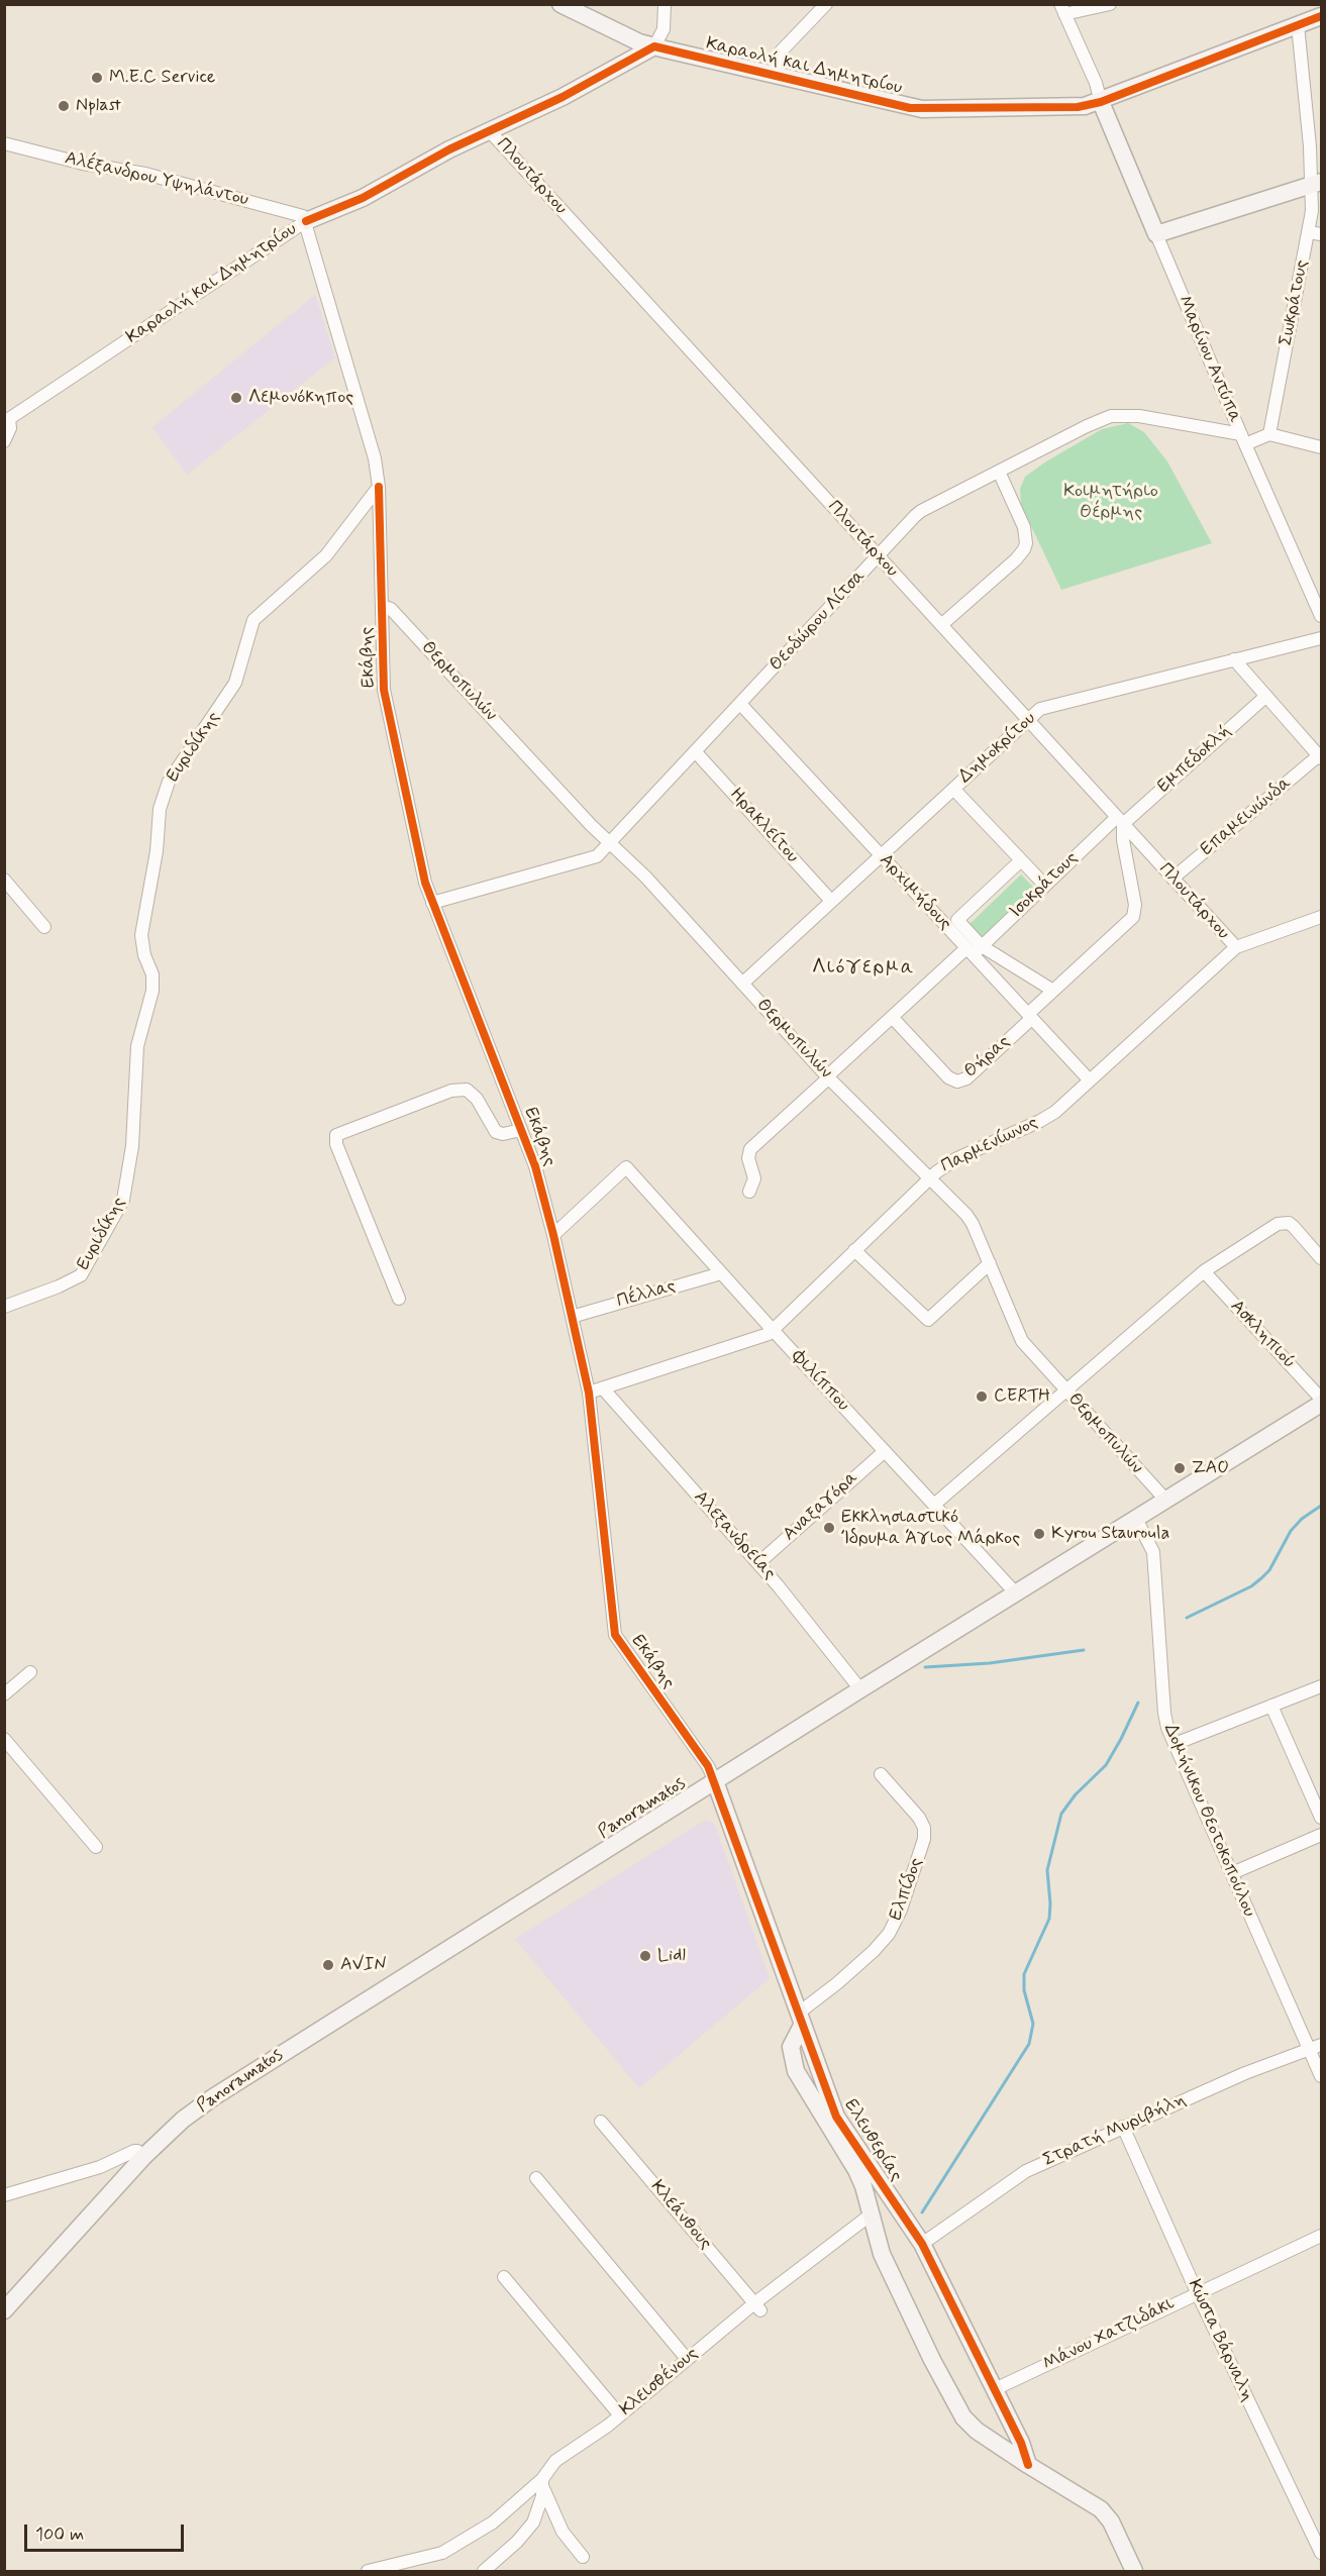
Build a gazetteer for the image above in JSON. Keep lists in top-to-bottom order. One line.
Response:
{"streets":{"street":["Καραολή και Δημητρίου","Πλουτάρχου","Αλέξανδρου Υψηλάντου","Σωκράτους","Μαρίνου Αντύπα","Θεοδώρου Λίτσα","Εκάβης","Θερμοπυλών","Ευριδίκης","Δημοκρίτου","Εμπεδοκλή","Επαμεινώνδα","Ηρακλείτου","Ισοκράτους","Αρχιμήδους","Θήρας","Παρμενίωνος","Πέλλας","Ασκληπιού","Φιλίππου","Αναξαγόρα","Αλεξανδρείας","Panoramatos","Δομήνικου Θεοτοκοπούλου","Ελπίδος","Στρατή Μυριβήλη","Ελευθερίας","Κλεάνθους","Μάνου Χατζιδάκι","Κώστα Βάρναλη","Κλεισθένους"]},"crossings":[["Καραολή και Δημητρίου","Πλουτάρχου"],["Καραολή και Δημητρίου","Αλέξανδρου Υψηλάντου"],["Καραολή και Δημητρίου","Σωκράτους"],["Καραολή και Δημητρίου","Μαρίνου Αντύπα"],["Πλουτάρχου","Θεοδώρου Λίτσα"],["Πλουτάρχου","Δημοκρίτου"],["Πλουτάρχου","Εμπεδοκλή"],["Πλουτάρχου","Επαμεινώνδα"],["Πλουτάρχου","Ισοκράτους"],["Πλουτάρχου","Παρμενίωνος"],["Μαρίνου Αντύπα","Θεοδώρου Λίτσα"],["Θεοδώρου Λίτσα","Εκάβης"],["Θεοδώρου Λίτσα","Θερμοπυλών"],["Θεοδώρου Λίτσα","Ηρακλείτου"],["Θεοδώρου Λίτσα","Αρχιμήδους"],["Εκάβης","Θερμοπυλών"],["Εκάβης","Ευριδίκης"],["Εκάβης","Παρμενίωνος"],["Εκάβης","Πέλλας"],["Εκάβης","Φιλίππου"],["Εκάβης","Panoramatos"],["Εκάβης","Ελευθερίας"],["Θερμοπυλών","Δημοκρίτου"],["Θερμοπυλών","Ισοκράτους"],["Θερμοπυλών","Παρμενίωνος"],["Θερμοπυλών","Panoramatos"],["Δημοκρίτου","Ηρακλείτου"],["Δημοκρίτου","Αρχιμήδους"],["Εμπεδοκλή","Ισοκράτους"],["Ισοκράτους","Αρχιμήδους"],["Ισοκράτους","Θήρας"],["Αρχιμήδους","Θήρας"],["Αρχιμήδους","Παρμενίωνος"],["Παρμενίωνος","Φιλίππου"],["Παρμενίωνος","Αλεξανδρείας"],["Πέλλας","Φιλίππου"],["Φιλίππου","Αναξαγόρα"],["Φιλίππου","Panoramatos"],["Αναξαγόρα","Αλεξανδρείας"],["Αλεξανδρείας","Panoramatos"],["Panoramatos","Δομήνικου Θεοτοκοπούλου"],["Panoramatos","Ελευθερίας"],["Δομήνικου Θεοτοκοπούλου","Στρατή Μυριβήλη"],["Ελπίδος","Ελευθερίας"],["Στρατή Μυριβήλη","Ελευθερίας"],["Στρατή Μυριβήλη","Κώστα Βάρναλη"],["Ελευθερίας","Μάνου Χατζιδάκι"],["Ελευθερίας","Κλεισθένους"],["Κλεάνθους","Κλεισθένους"],["Μάνου Χατζιδάκι","Κώστα Βάρναλη"]],"districts":["Λιόγερμα"],"parks":["Κοιμητήριο Θέρμης"],"places":["M.E.C Service","Nplast","Λεμονόκηπος","CERTH","ZAO","Εκκλησιαστικό Ίδρυμα Άγιος Μάρκος","Kyrou Stauroula","Lidl","AVIN"],"scale_bar":"100 m"}
